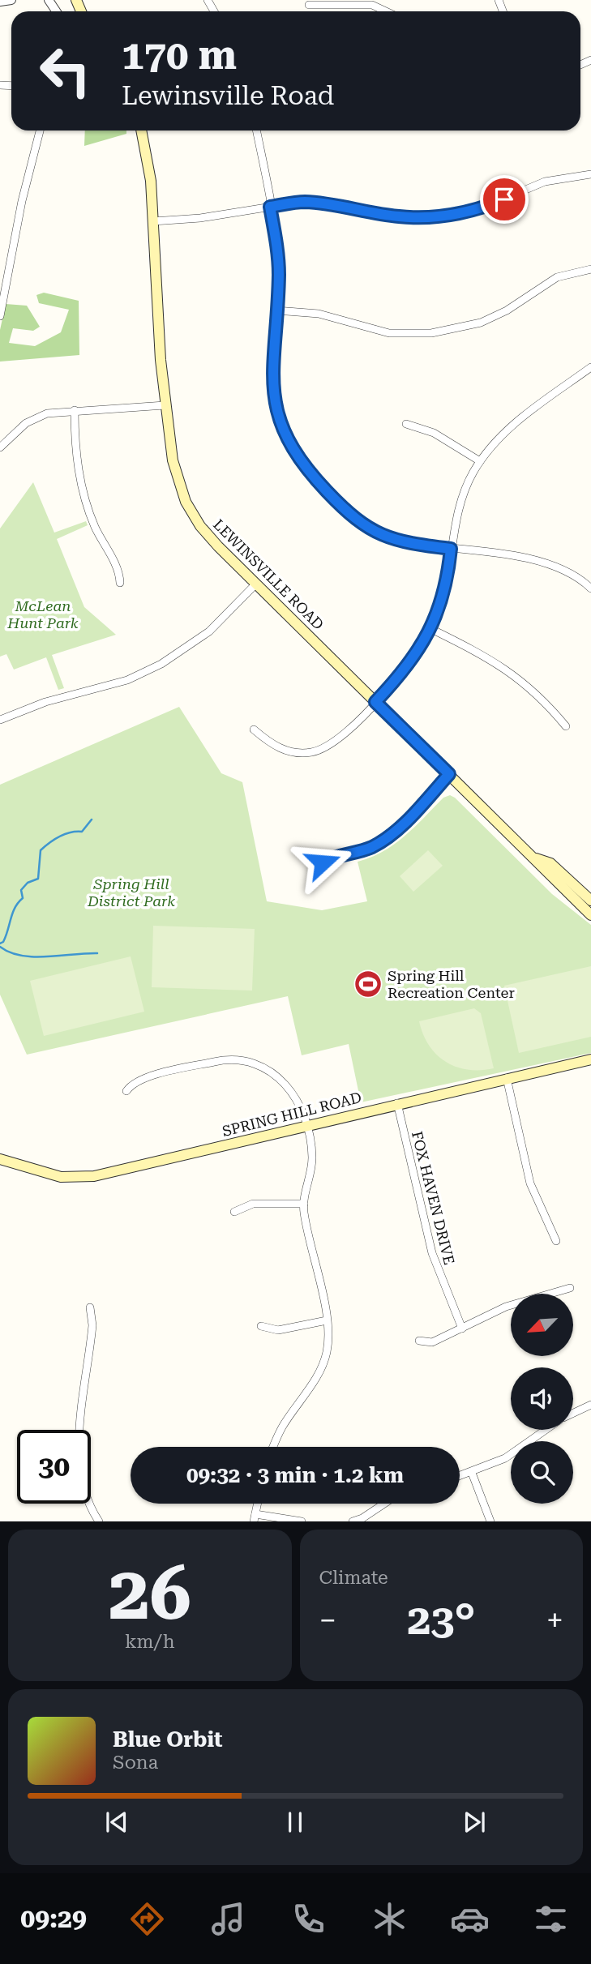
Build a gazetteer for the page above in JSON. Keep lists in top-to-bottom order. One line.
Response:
{"streets":{"main road":["LEWINSVILLE ROAD","SPRING HILL ROAD"],"street":["FOX HAVEN DRIVE"]},"crossings":[["SPRING HILL ROAD","FOX HAVEN DRIVE"]],"parks":["McLean Hunt Park","Spring Hill District Park"],"places":{"sports":["Spring Hill Recreation Center"]},"north":"bottom left","page":{"turn":["170 m","Lewinsville Road"],"limit":"30","trip":"09:32 · 3 min · 1.2 km","tile":[["26","km/h"],"Climate"],"heat":["−","23°","+"],"song":["Blue Orbit","Sona"],"tabs":"09:29"}}
